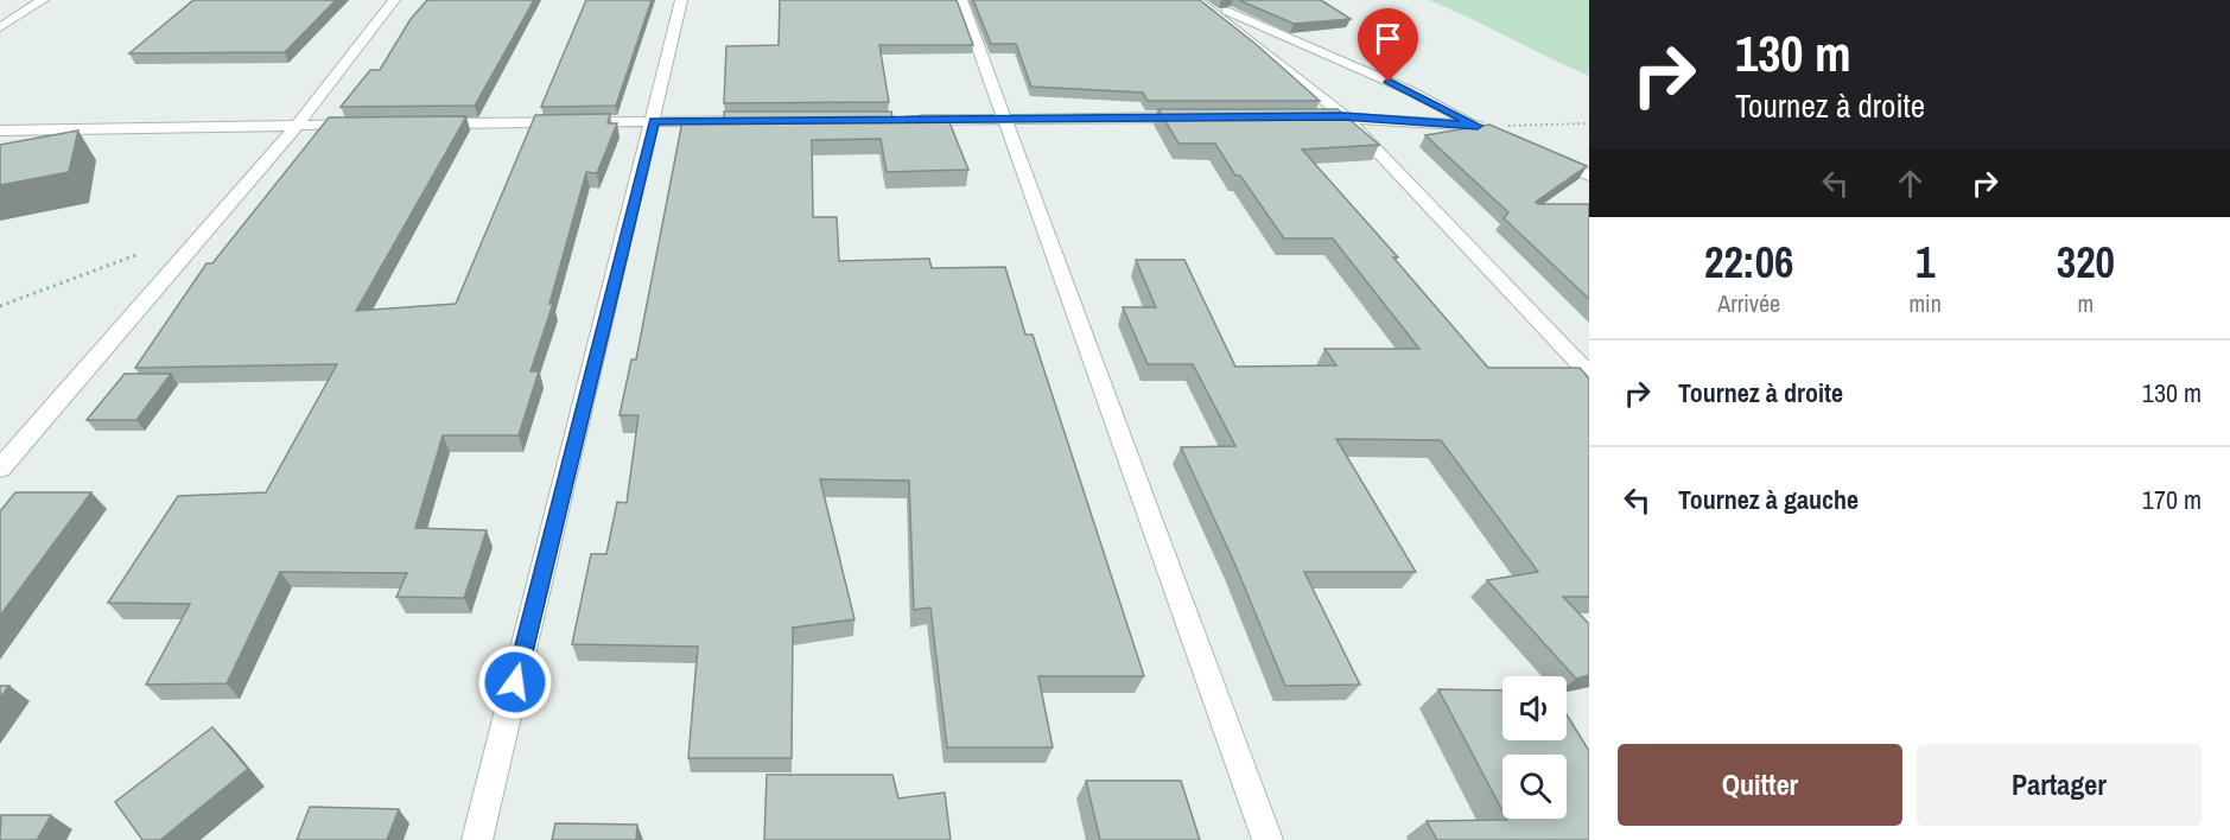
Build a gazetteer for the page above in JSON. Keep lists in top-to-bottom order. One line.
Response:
{"page":{"turn":["130 m","Tournez à droite"],"eta":["22:06","Arrivée","1","min","320","m"],"list":[{"name":"Tournez à droite","value":"130 m"},{"name":"Tournez à gauche","value":"170 m"}],"buttons":["Quitter","Partager"]}}
